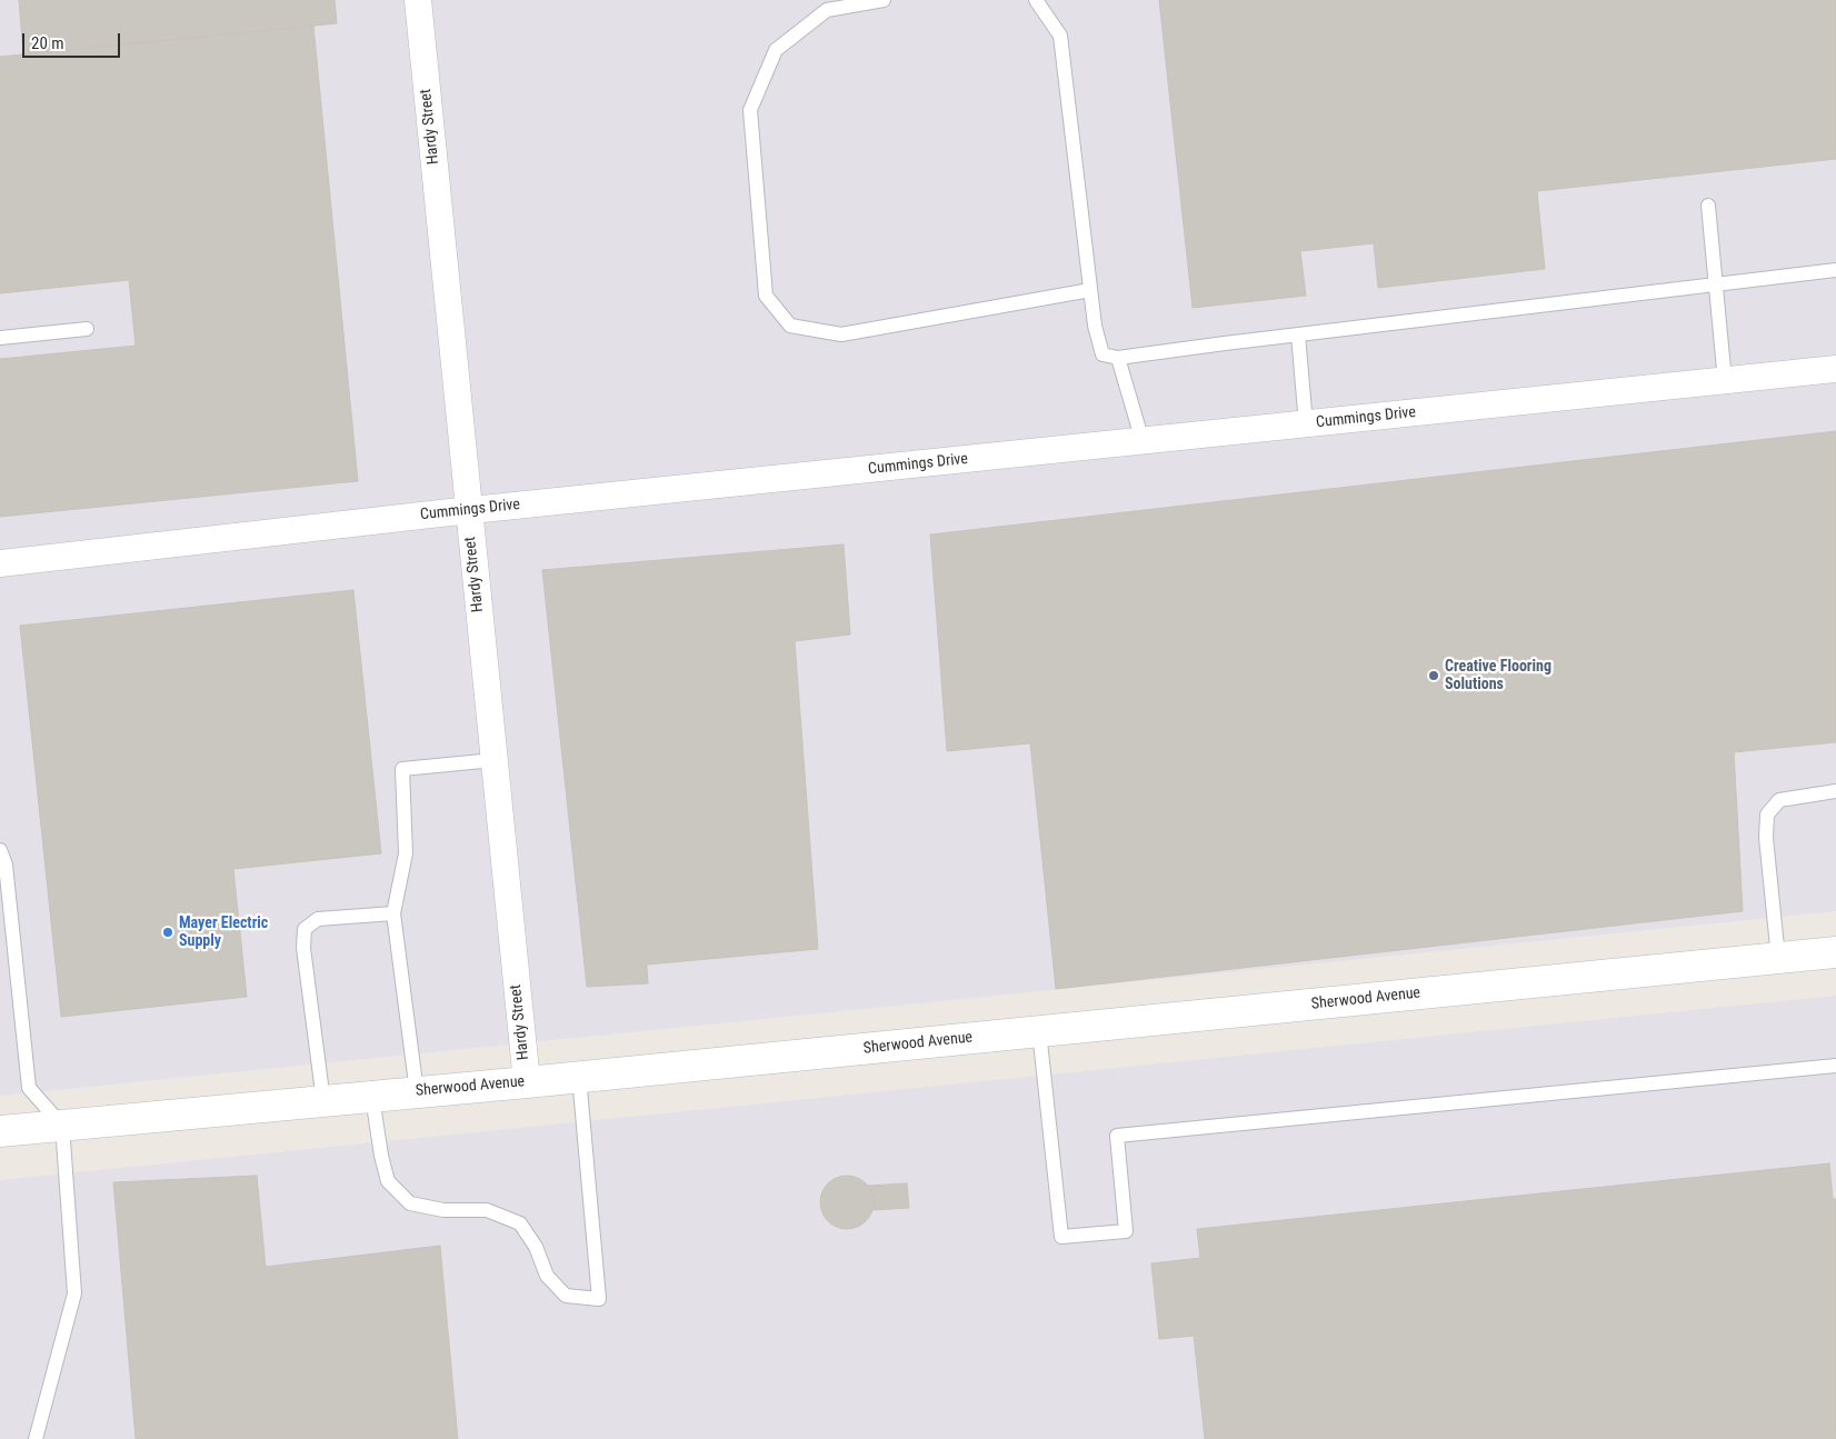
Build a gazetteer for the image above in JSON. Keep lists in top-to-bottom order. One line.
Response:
{"streets":{"street":["Hardy Street","Cummings Drive","Sherwood Avenue"]},"crossings":[["Hardy Street","Cummings Drive"],["Hardy Street","Sherwood Avenue"]],"places":["Creative Flooring Solutions","Mayer Electric Supply"],"scale_bar":"20 m"}
